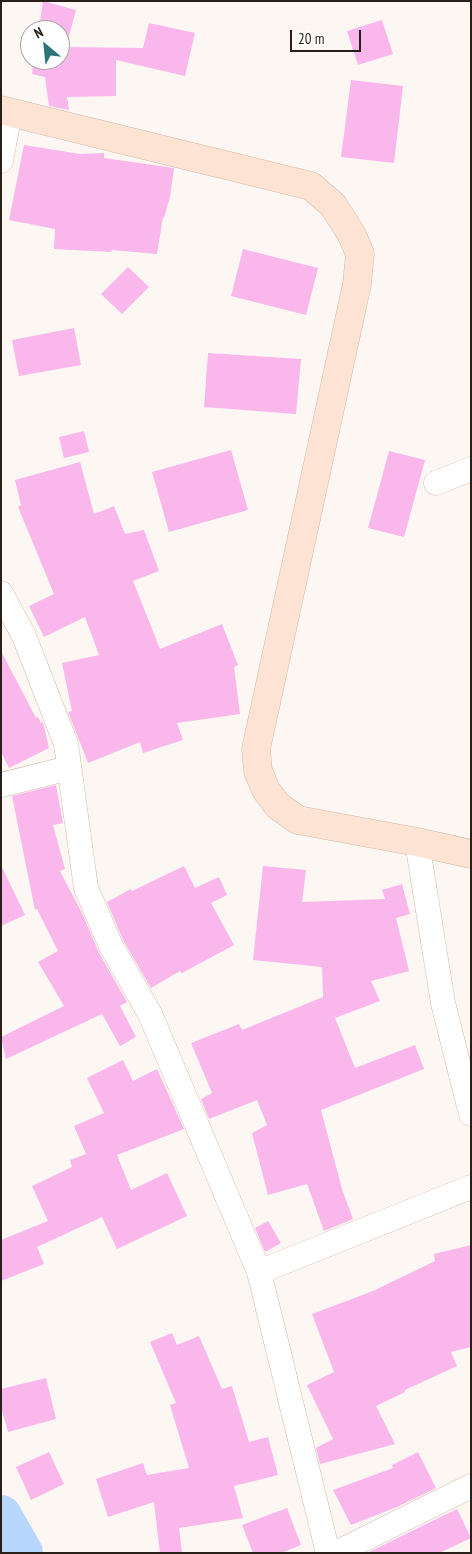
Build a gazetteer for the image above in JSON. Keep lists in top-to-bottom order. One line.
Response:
{"scale_bar":"20 m","north":"top left"}
